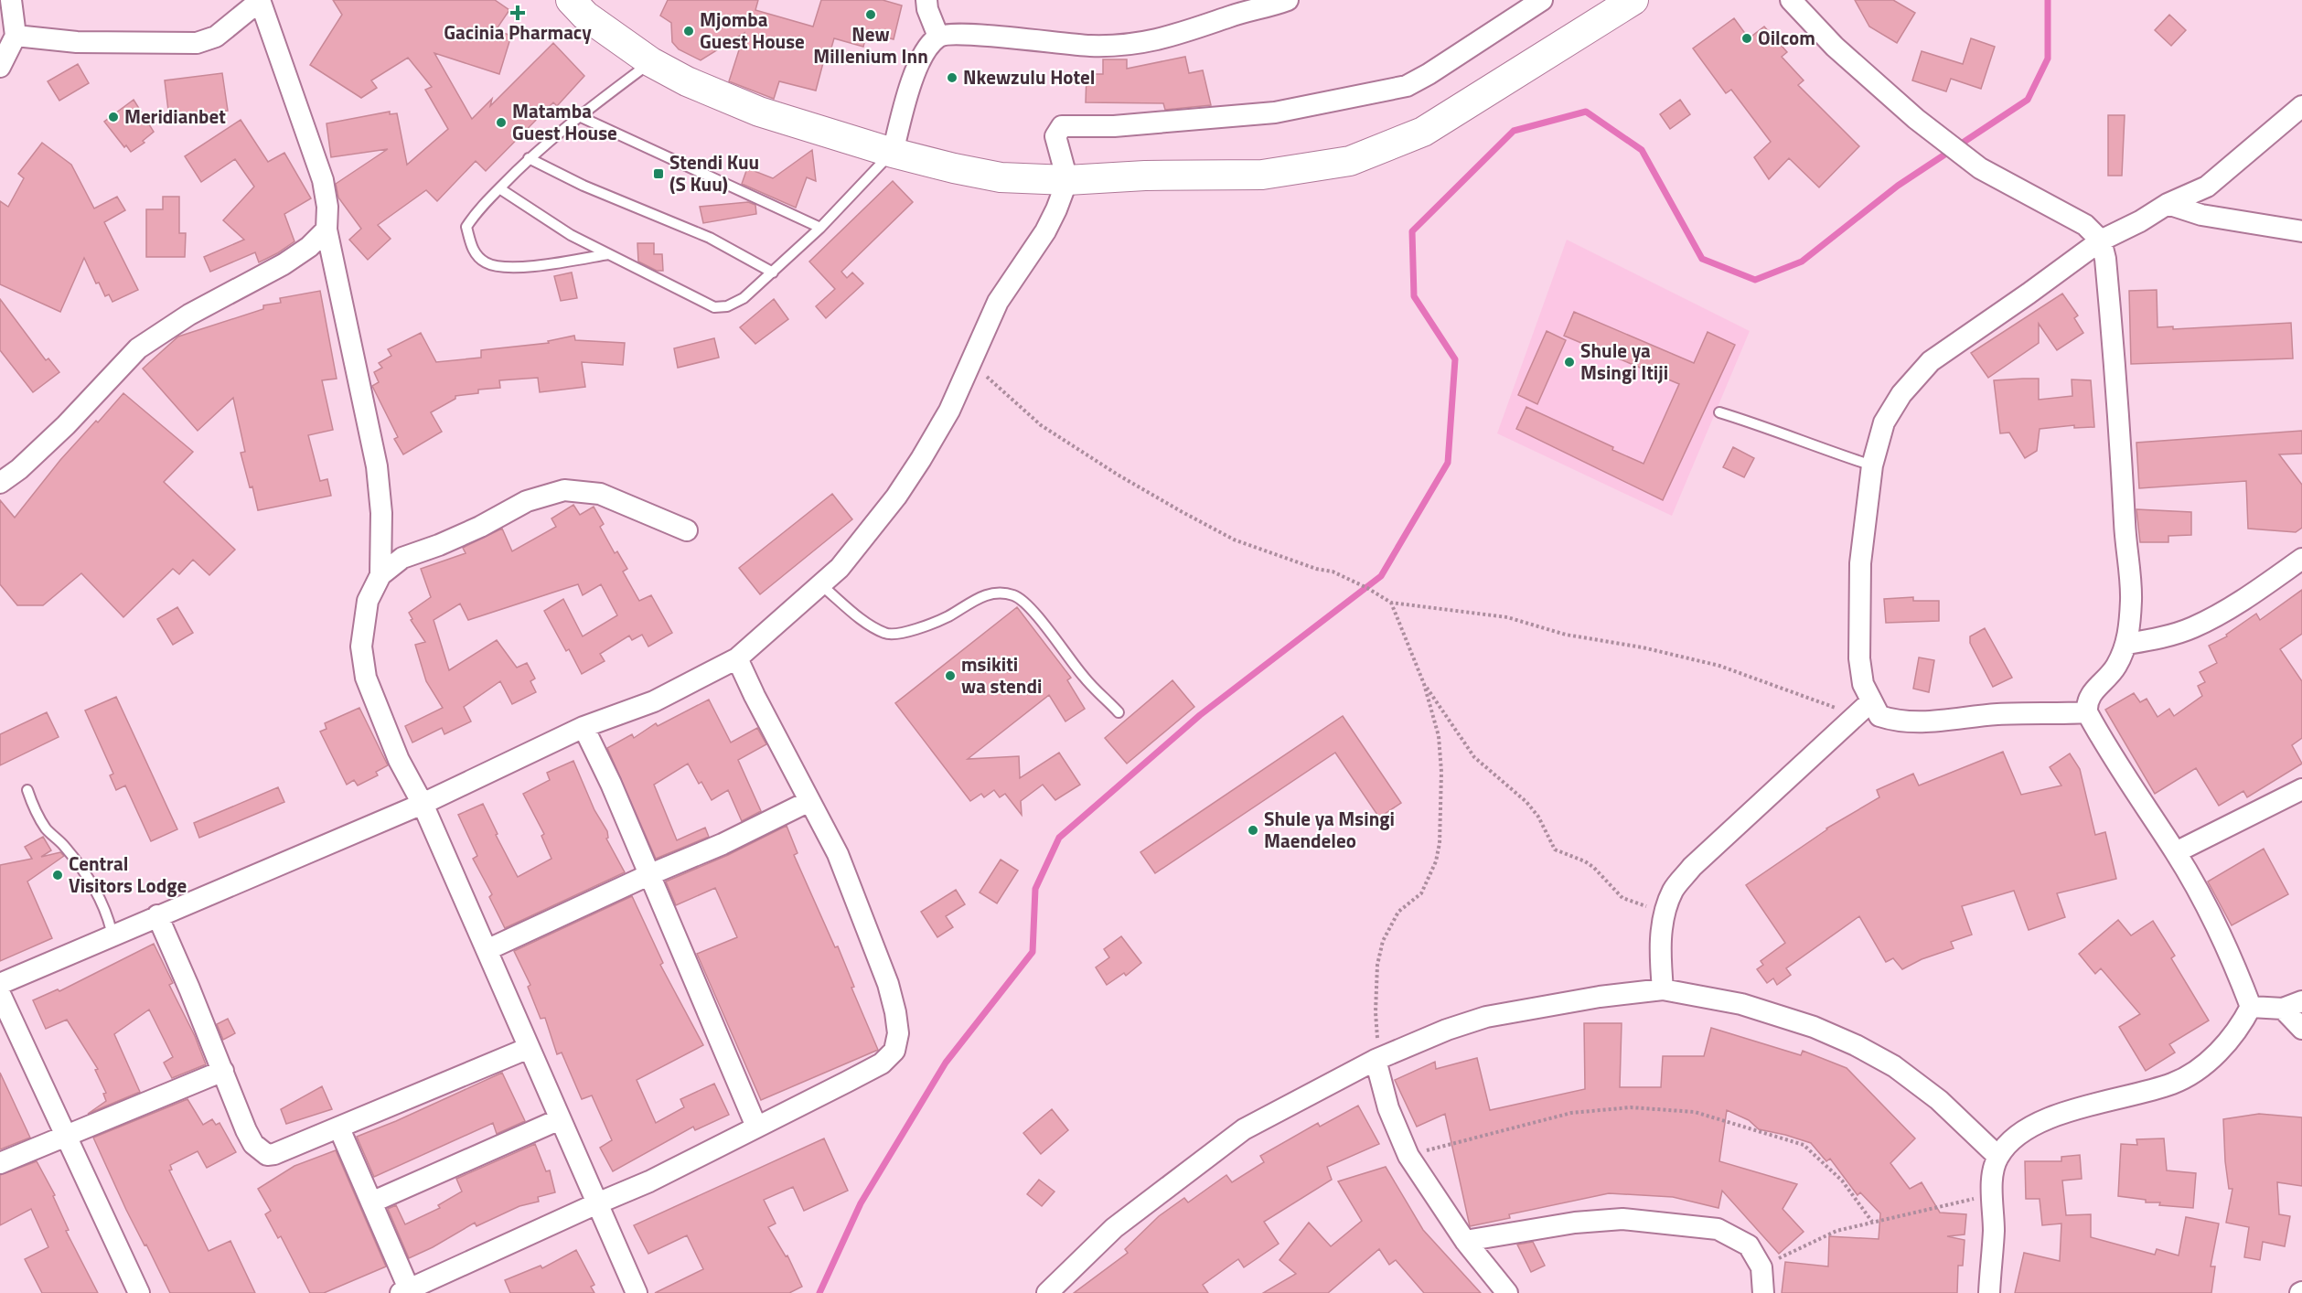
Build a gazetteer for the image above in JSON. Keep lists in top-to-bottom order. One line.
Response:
{"places":{"health":["Gacinia Pharmacy"],"other":["New Millenium Inn","Mjomba Guest House","Oilcom","Nkewzulu Hotel","Meridianbet","Matamba Guest House","Shule ya Msingi Itiji","msikiti wa stendi","Shule ya Msingi Maendeleo","Central Visitors Lodge"],"transit":["Stendi Kuu (S Kuu)"]}}
